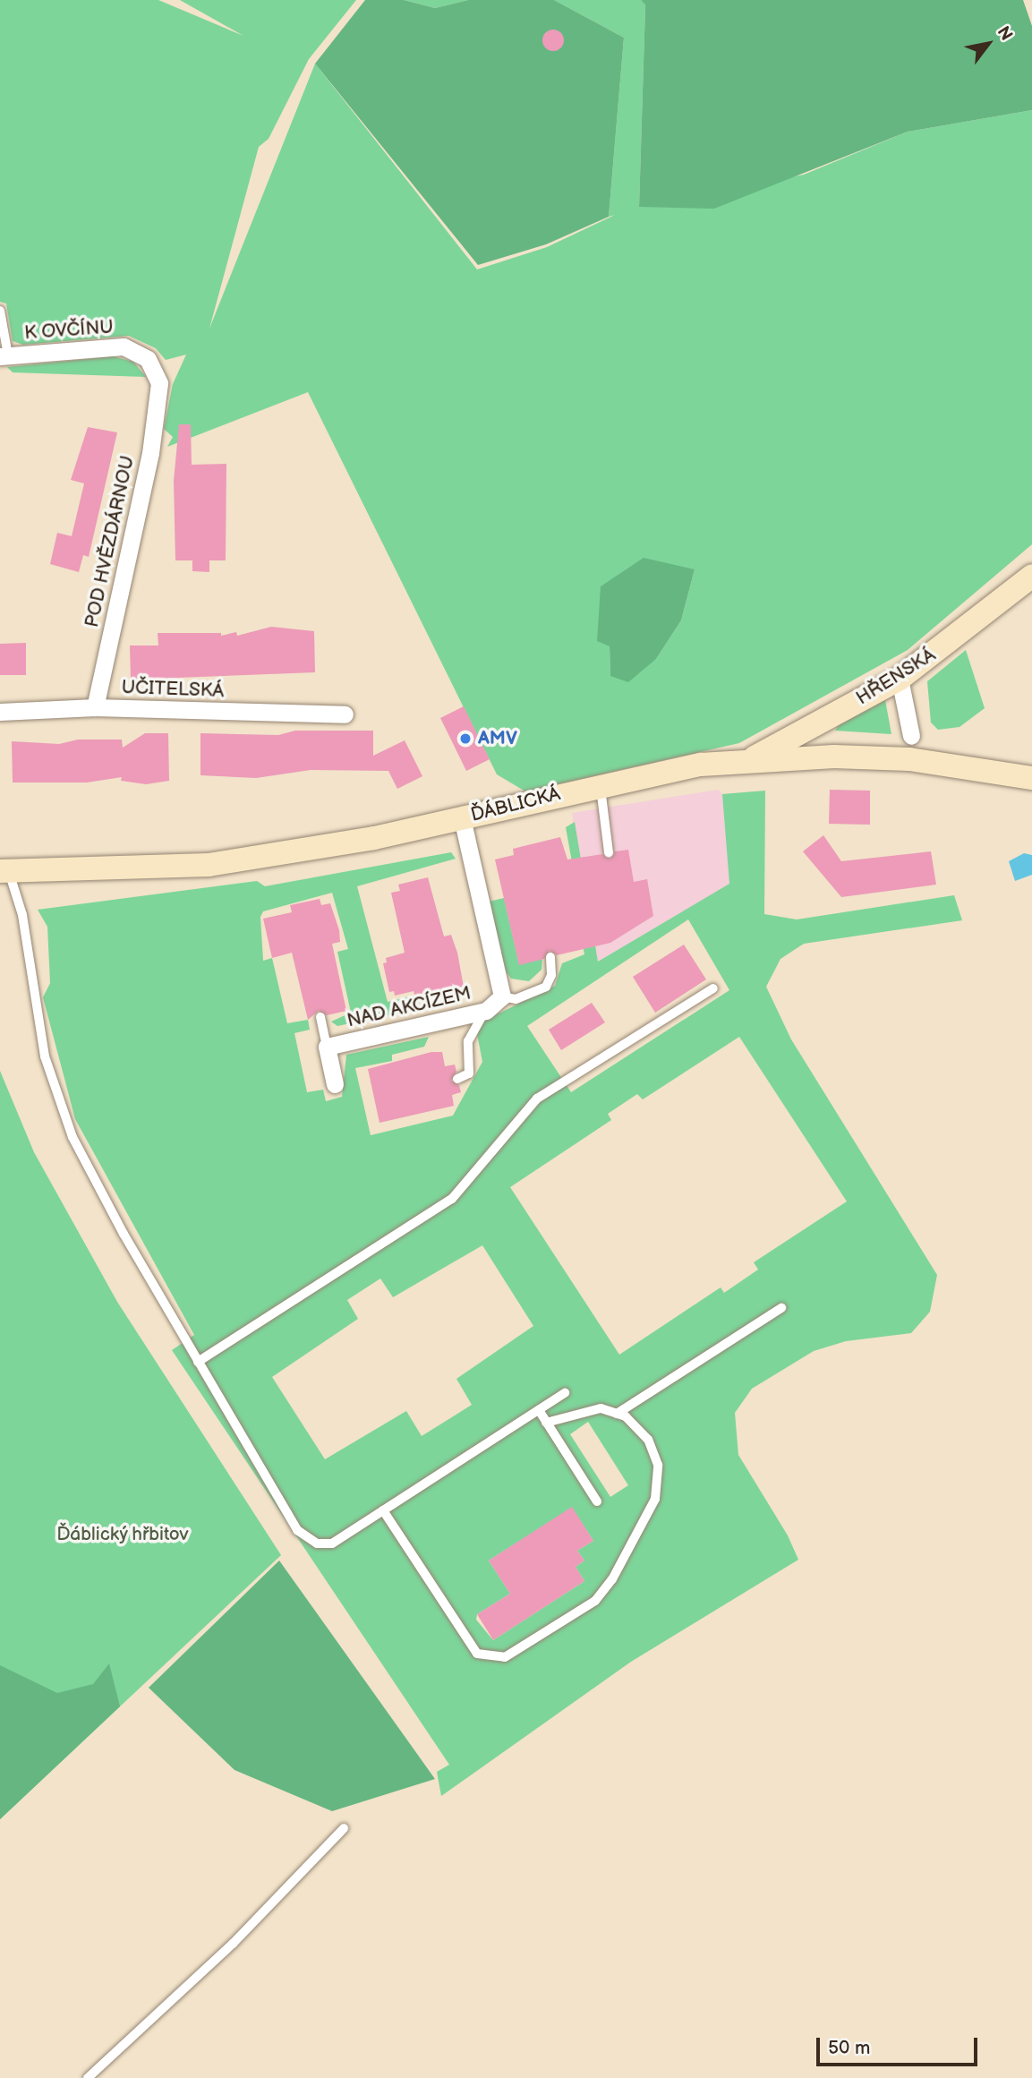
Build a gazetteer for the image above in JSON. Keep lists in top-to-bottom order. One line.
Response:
{"streets":{"main road":["HŘENSKÁ","ĎÁBLICKÁ"],"street":["K OVČÍNU","POD HVĚZDÁRNOU","UČITELSKÁ","NAD AKCÍZEM"]},"crossings":[["K OVČÍNU","POD HVĚZDÁRNOU"],["POD HVĚZDÁRNOU","UČITELSKÁ"],["HŘENSKÁ","ĎÁBLICKÁ"]],"parks":["Ďáblický hřbitov"],"places":["AMV"],"scale_bar":"50 m","north":"top right"}
